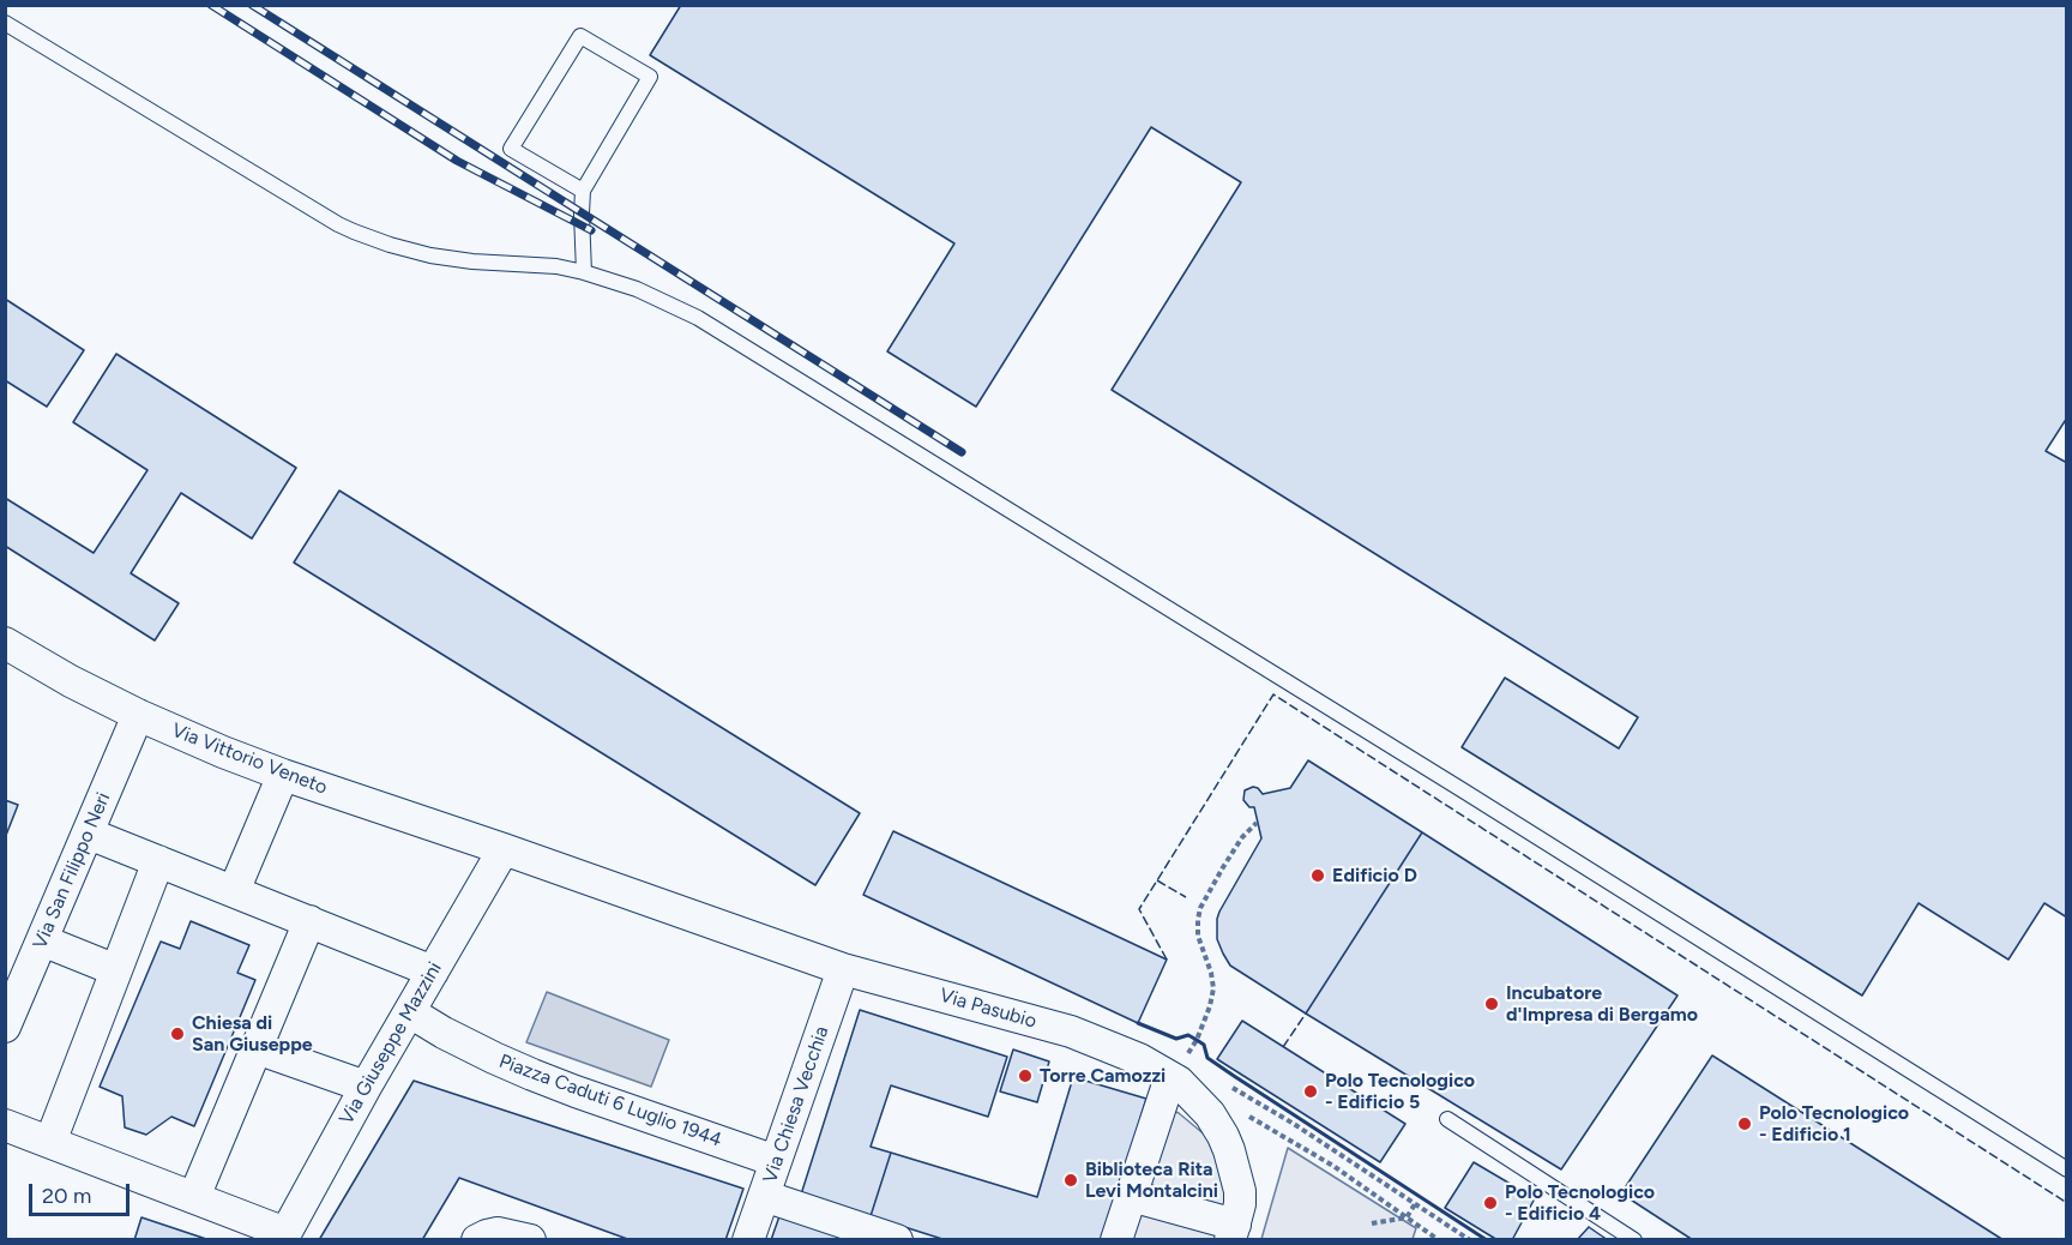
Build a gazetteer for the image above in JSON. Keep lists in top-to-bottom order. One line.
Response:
{"streets":{"street":["Via Vittorio Veneto","Via San Filippo Neri","Via Pasubio","Via Giuseppe Mazzini","Piazza Caduti 6 Luglio 1944","Via Chiesa Vecchia"]},"crossings":[["Via Vittorio Veneto","Via San Filippo Neri"],["Via Vittorio Veneto","Via Pasubio"],["Via Vittorio Veneto","Via Giuseppe Mazzini"],["Via Pasubio","Via Giuseppe Mazzini"],["Via Pasubio","Via Chiesa Vecchia"],["Via Giuseppe Mazzini","Piazza Caduti 6 Luglio 1944"],["Piazza Caduti 6 Luglio 1944","Via Chiesa Vecchia"]],"places":["Edificio D","Incubatore d'Impresa di Bergamo","Chiesa di San Giuseppe","Torre Camozzi","Polo Tecnologico - Edificio 5","Polo Tecnologico - Edificio 1","Biblioteca Rita Levi Montalcini","Polo Tecnologico - Edificio 4"],"scale_bar":"20 m"}
